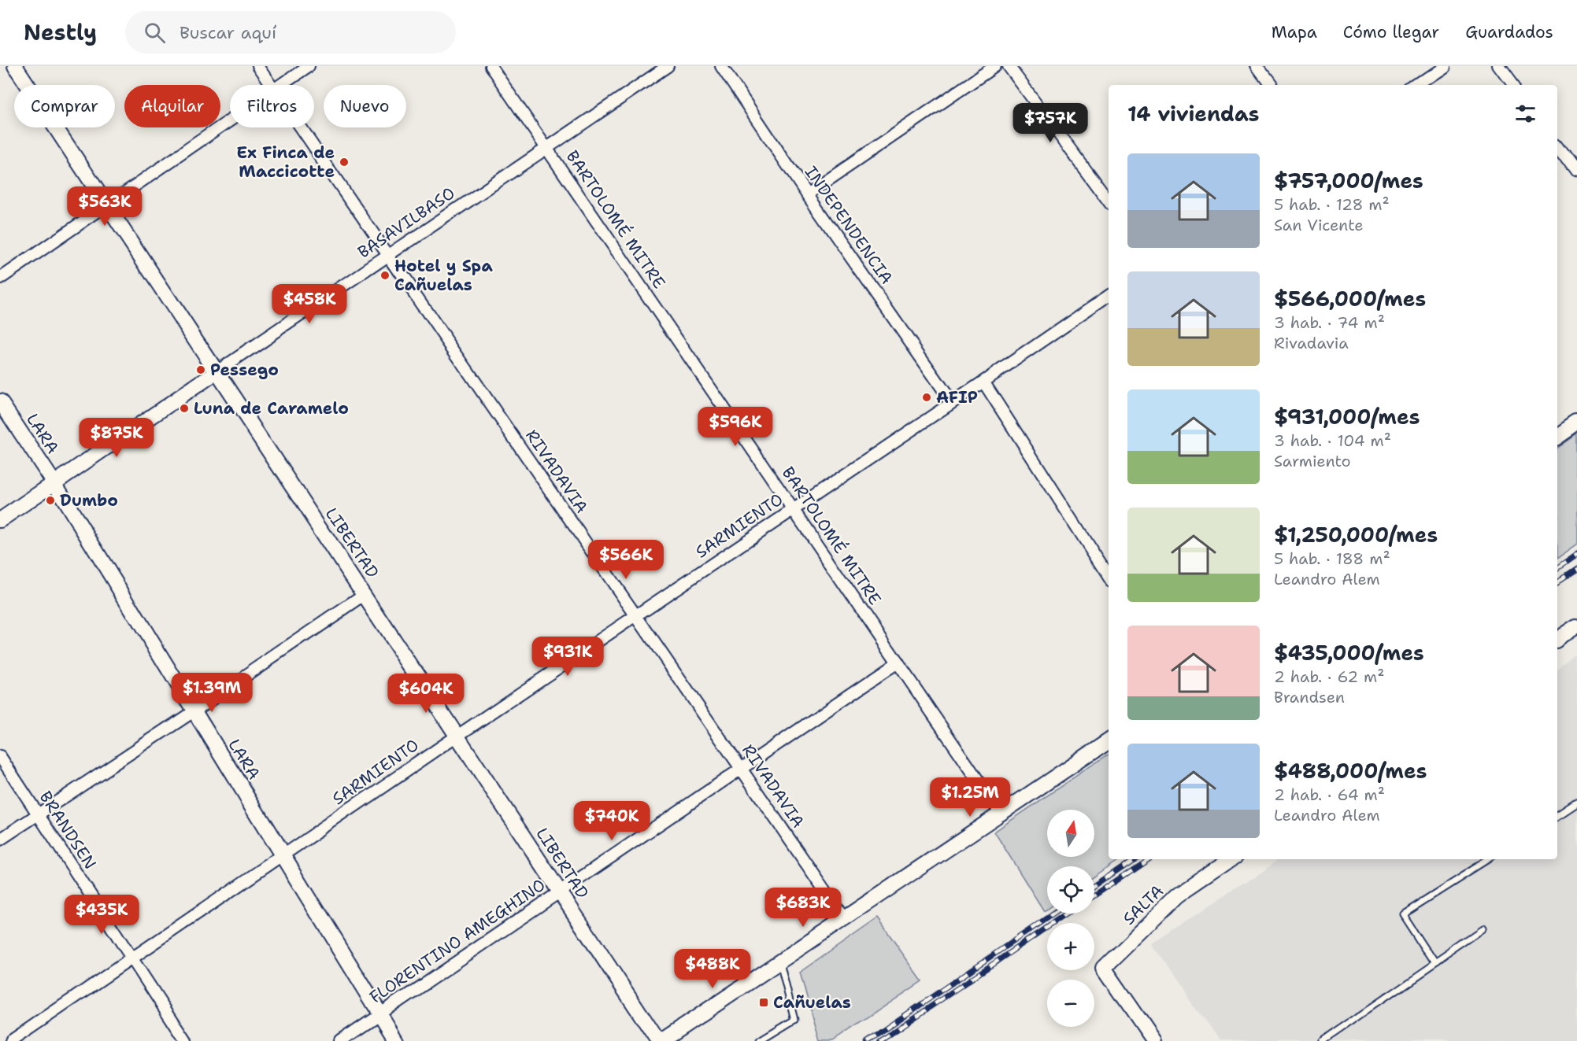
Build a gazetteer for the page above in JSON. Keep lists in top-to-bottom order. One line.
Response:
{"streets":{"street":["BARTOLOMÉ MITRE","BASAVILBASO","INDEPENDENCIA","LARA","RIVADAVIA","SARMIENTO","LIBERTAD","BRANDSEN","SALTA","FLORENTINO AMEGHINO"]},"crossings":[["BARTOLOMÉ MITRE","BASAVILBASO"],["BARTOLOMÉ MITRE","SARMIENTO"],["BARTOLOMÉ MITRE","FLORENTINO AMEGHINO"],["BASAVILBASO","LARA"],["BASAVILBASO","RIVADAVIA"],["BASAVILBASO","LIBERTAD"],["INDEPENDENCIA","SARMIENTO"],["LARA","SARMIENTO"],["LARA","FLORENTINO AMEGHINO"],["RIVADAVIA","SARMIENTO"],["RIVADAVIA","FLORENTINO AMEGHINO"],["SARMIENTO","LIBERTAD"],["SARMIENTO","BRANDSEN"],["LIBERTAD","FLORENTINO AMEGHINO"]],"places":{"other":["Ex Finca de Maccicotte","Hotel y Spa Cañuelas","Pessego","AFIP","Luna de Caramelo","Dumbo"],"transit":["Cañuelas"]},"north":"top","page":{"header":"Nestly","search":"Buscar aquí","nav":["Mapa","Cómo llegar","Guardados"],"chip":["Comprar","Alquilar","Filtros","Nuevo"],"heading":"14 viviendas","price":["$757K","$563K","$458K","$596K","$875K","$566K","$931K","$1.39M","$604K","$1.25M","$740K","$683K","$435K","$488K"],"list":[{"name":"$757,000/mes","note":"5 hab. · 128 m² · San Vicente"},{"name":"$566,000/mes","note":"3 hab. · 74 m² · Rivadavia"},{"name":"$931,000/mes","note":"3 hab. · 104 m² · Sarmiento"},{"name":"$1,250,000/mes","note":"5 hab. · 188 m² · Leandro Alem"},{"name":"$435,000/mes","note":"2 hab. · 62 m² · Brandsen"},{"name":"$488,000/mes","note":"2 hab. · 64 m² · Leandro Alem"}],"map_buttons":["+","−"]}}
